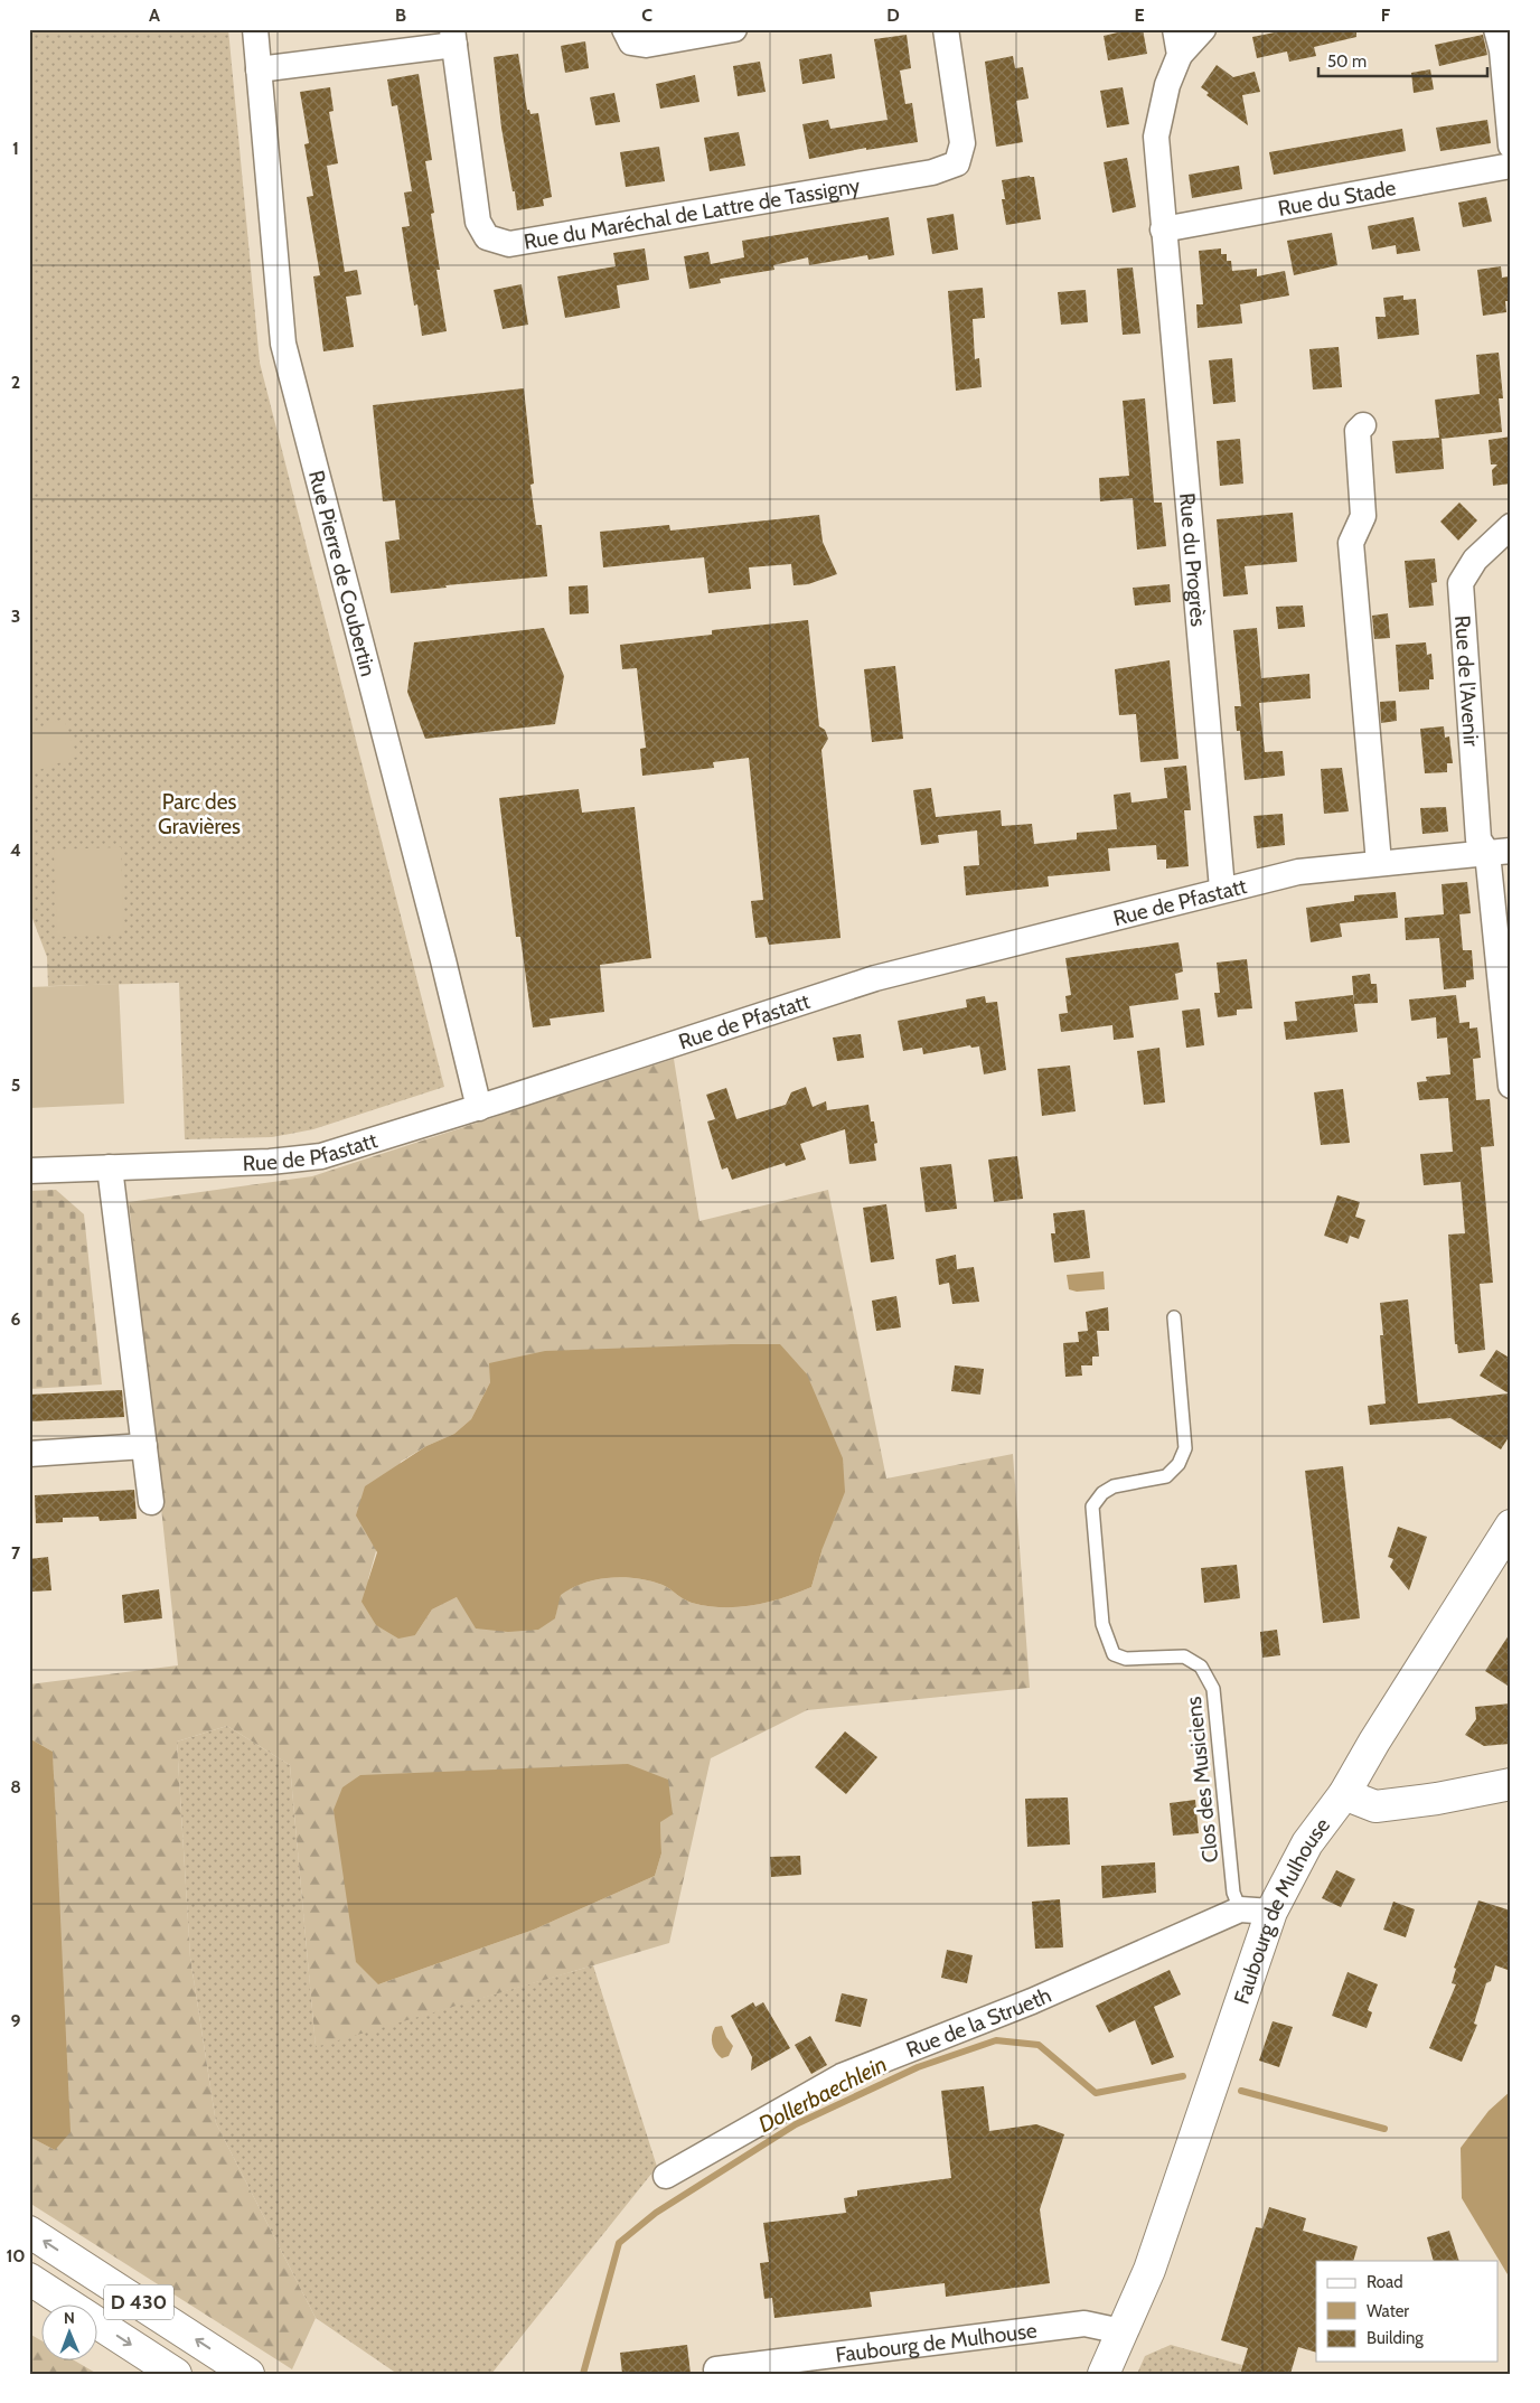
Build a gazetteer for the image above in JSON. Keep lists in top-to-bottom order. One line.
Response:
{"streets":{"main road":["Faubourg de Mulhouse","D 430"],"street":["Rue du Stade","Rue du Maréchal de Lattre de Tassigny","Rue du Progrès","Rue Pierre de Coubertin","Rue de l'Avenir","Rue de Pfastatt","Rue de la Strueth"],"lane":["Clos des Musiciens"]},"crossings":[["Rue du Stade","Rue du Progrès"],["Rue du Maréchal de Lattre de Tassigny","Rue Pierre de Coubertin"],["Rue du Progrès","Rue de Pfastatt"],["Rue Pierre de Coubertin","Rue de Pfastatt"],["Rue de l'Avenir","Rue de Pfastatt"],["Clos des Musiciens","Rue de la Strueth"],["Faubourg de Mulhouse","Rue de la Strueth"]],"water":["Dollerbaechlein"],"parks":["Parc des Gravières"],"legend":["Road","Water","Building"],"scale_bar":"50 m","north":"top","grid":{"columns":["A","B","C","D","E","F"],"rows":["1","2","3","4","5","6","7","8","9","10"]}}
